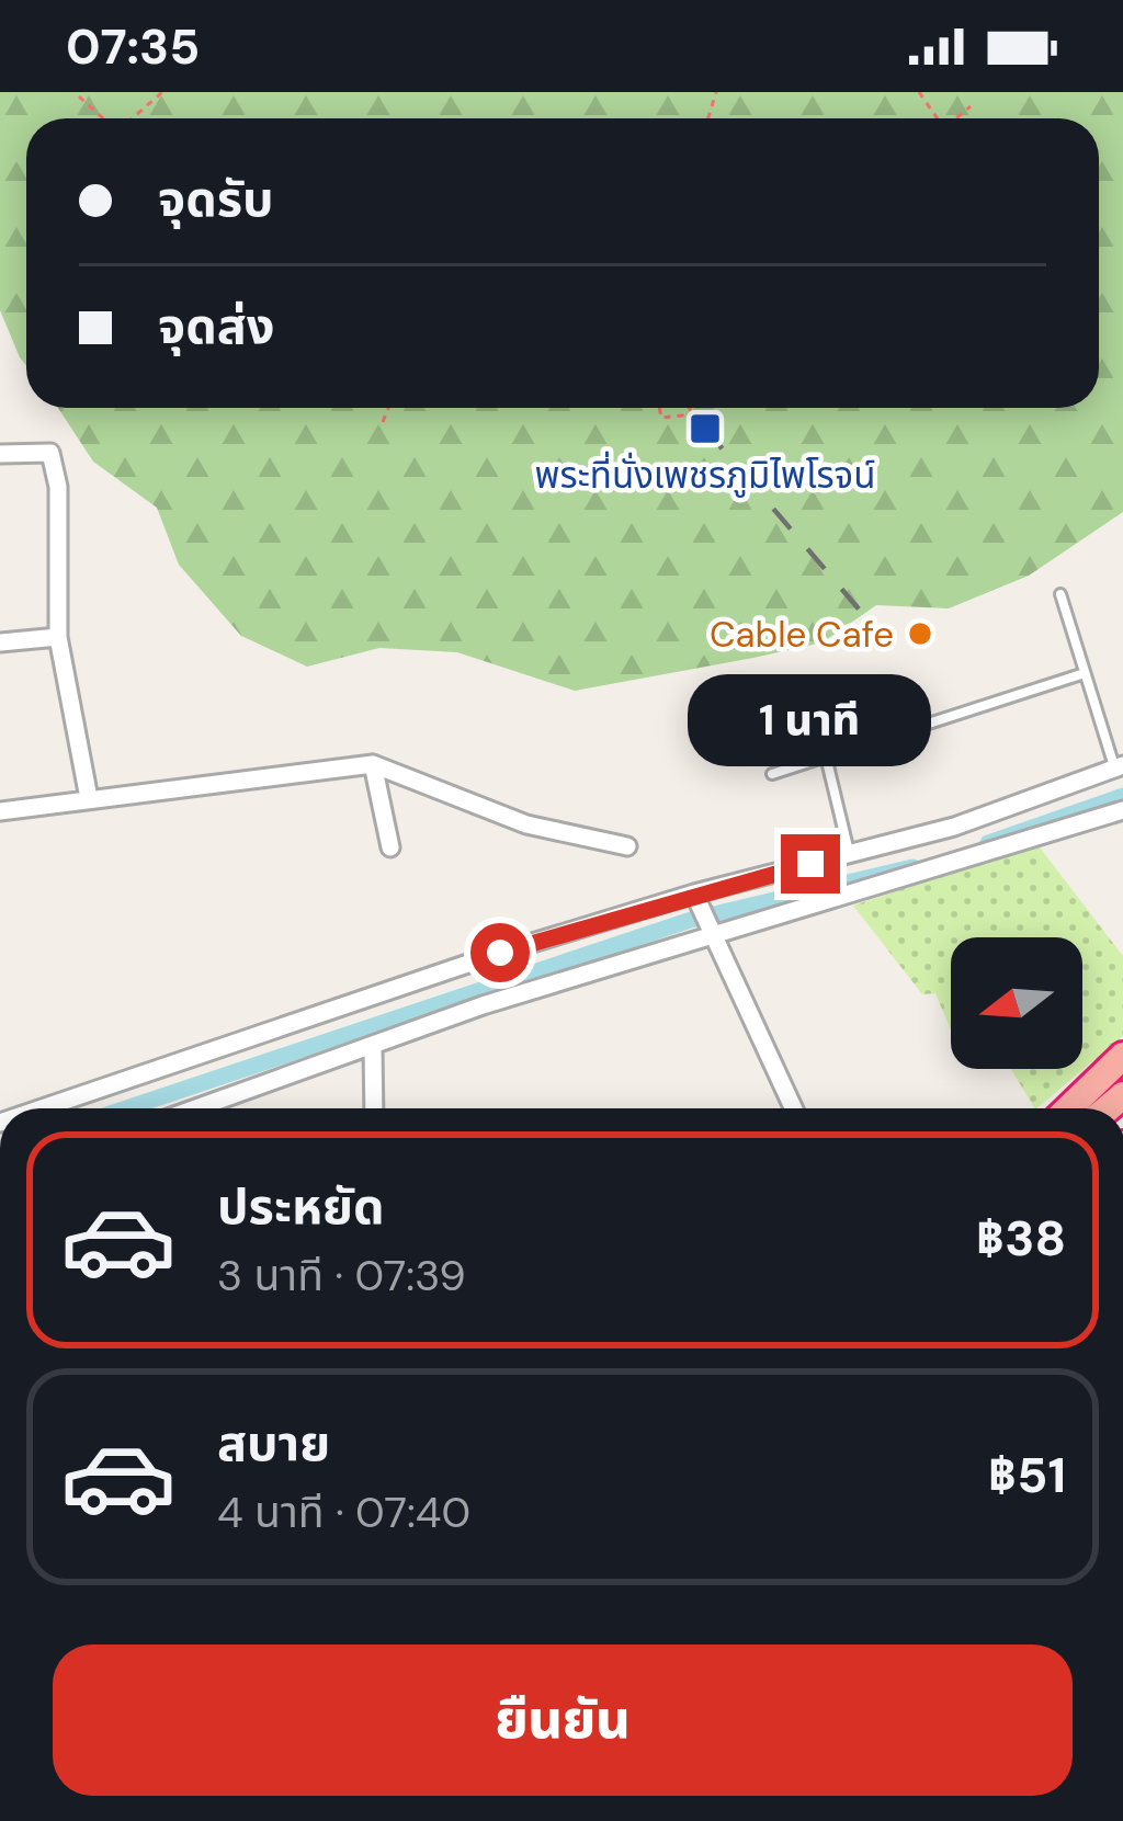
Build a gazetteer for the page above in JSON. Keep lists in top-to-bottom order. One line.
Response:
{"places":{"transit":["พระที่นั่งเพชรภูมิไพโรจน์"],"other":["Cable Cafe"]},"north":"left","page":{"status":"07:35","banner":["จุดรับ","จุดส่ง"],"bubble":"1 นาที","list":[{"name":"ประหยัด","note":"3 นาที · 07:39","value":"฿38"},{"name":"สบาย","note":"4 นาที · 07:40","value":"฿51"}],"buttons":"ยืนยัน"}}
